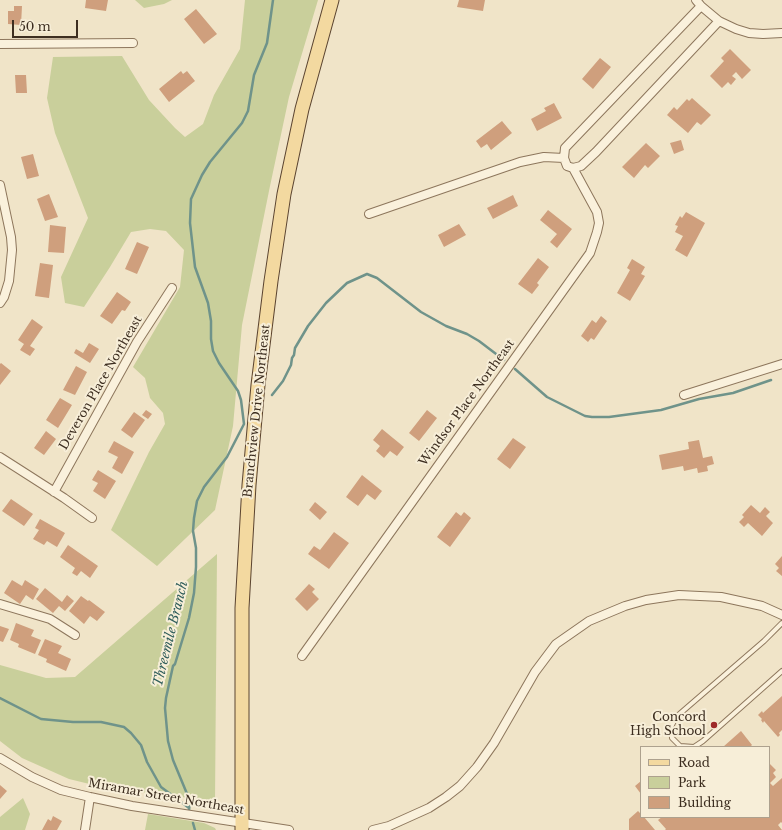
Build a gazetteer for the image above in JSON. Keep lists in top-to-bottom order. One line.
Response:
{"streets":{"main road":["Branchview Drive Northeast"],"street":["Deveron Place Northeast","Windsor Place Northeast","Miramar Street Northeast"]},"crossings":[["Branchview Drive Northeast","Miramar Street Northeast"]],"water":["Threemile Branch"],"places":["Concord High School"],"legend":["Road","Park","Building"],"scale_bar":"50 m"}
